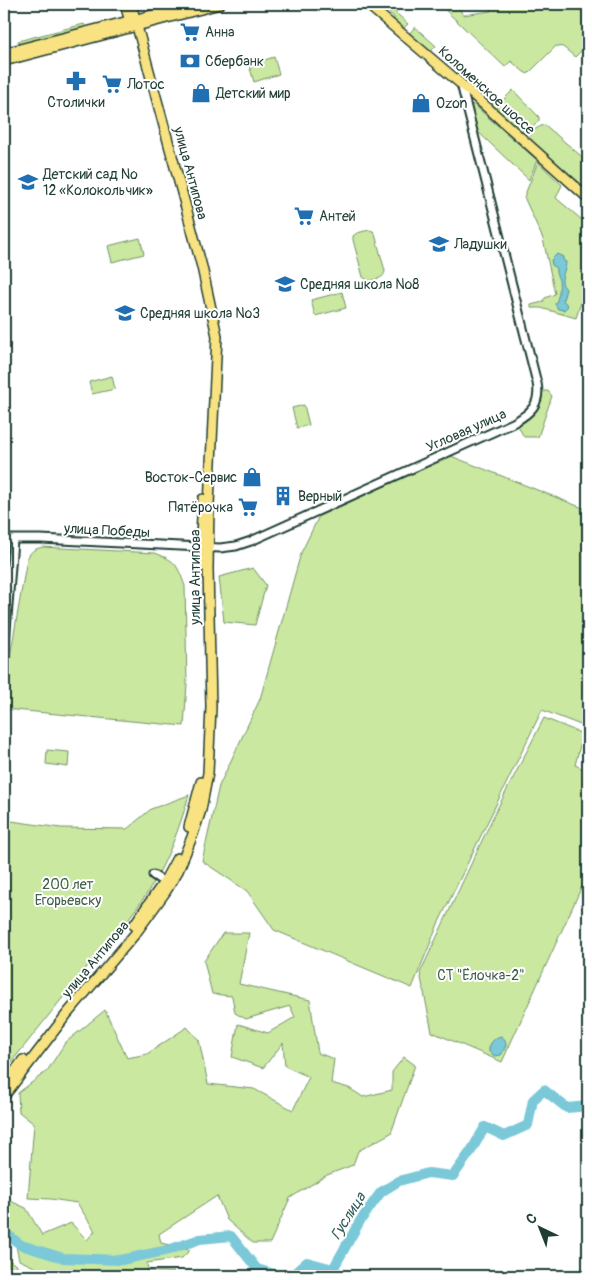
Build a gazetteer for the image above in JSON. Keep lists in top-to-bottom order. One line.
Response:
{"streets":{"main road":["Коломенское шоссе","улица Антипова"],"street":["Угловая улица","улица Победы"]},"crossings":[["Коломенское шоссе","Угловая улица"],["улица Антипова","Угловая улица"],["улица Антипова","улица Победы"],["Угловая улица","улица Победы"]],"water":["Гуслица"],"parks":["200 лет Егорьевску","СТ \"Ёлочка-2\""],"places":{"supermarket":["Анна","Лотос","Антей","Пятёрочка"],"bank":["Сбербанк"],"pharmacy":["Столички"],"shop":["Детский мир","Ozon","Восток-Сервис"],"school or university":["Детский сад № 12 «Колокольчик»","Ладушки","Средняя школа №8","Средняя школа №3"],"building":["Верный"]},"north":"top left"}
